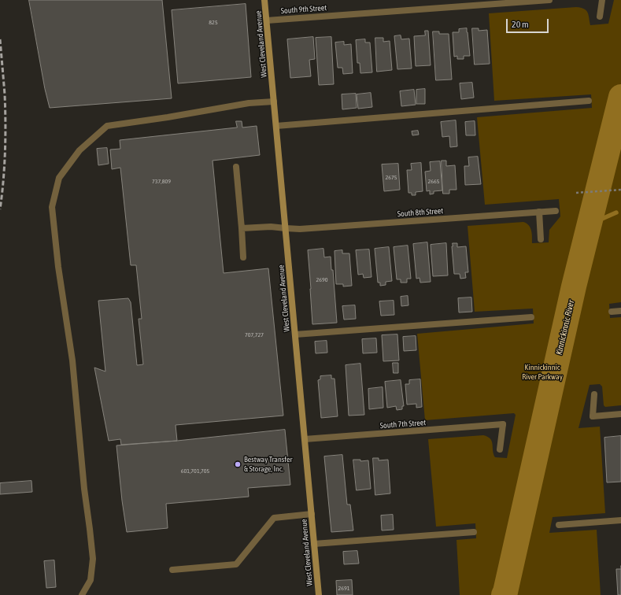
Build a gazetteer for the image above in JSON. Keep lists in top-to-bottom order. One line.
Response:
{"streets":{"street":["South 9th Street","West Cleveland Avenue","South 8th Street","South 7th Street"]},"crossings":[["South 9th Street","West Cleveland Avenue"],["West Cleveland Avenue","South 8th Street"],["West Cleveland Avenue","South 7th Street"]],"water":["Kinnickinnic River"],"parks":["Kinnickinnic River Parkway"],"places":["Bestway Transfer & Storage, Inc."],"house_numbers":["825","2675","737,809","2665","2690","707,727","601,701,705","2691"],"scale_bar":"20 m"}
